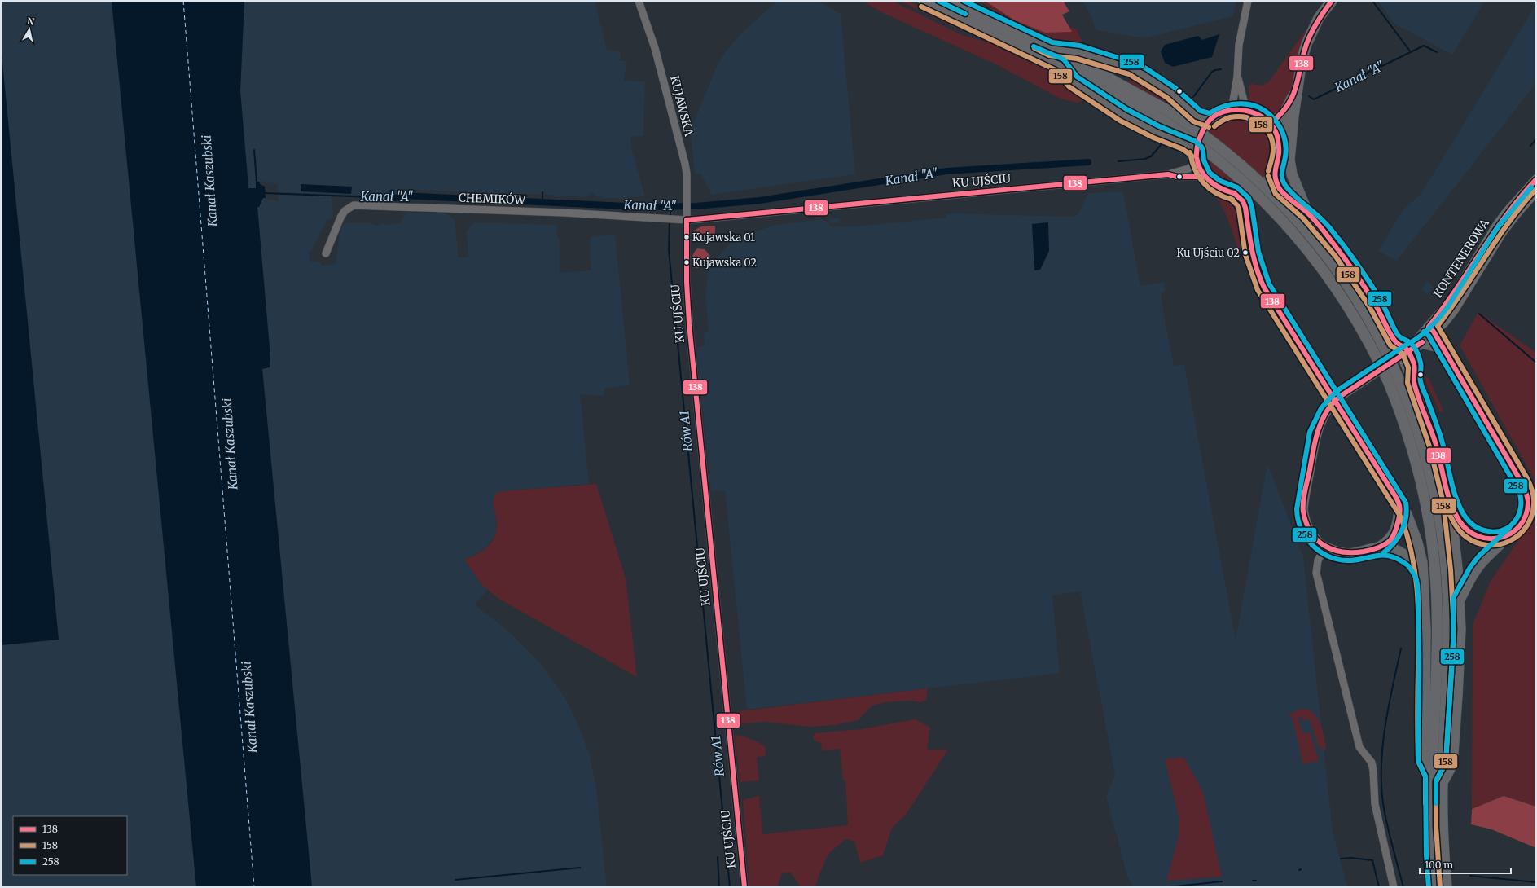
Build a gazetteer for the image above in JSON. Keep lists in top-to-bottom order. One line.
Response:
{"streets":{"main road":["KONTENEROWA"],"street":["KUJAWSKA","KU UJŚCIU","CHEMIKÓW"]},"crossings":[["KUJAWSKA","KU UJŚCIU"],["KUJAWSKA","CHEMIKÓW"],["KU UJŚCIU","CHEMIKÓW"]],"water":["Kanał \"A\"","Kanał Kaszubski","Rów A1"],"places":["Kujawska 01","Ku Ujściu 02","Kujawska 02"],"lines":["transit line 138","transit line 258","transit line 158"],"legend":["138","158","258"],"scale_bar":"100 m","north":"top"}
